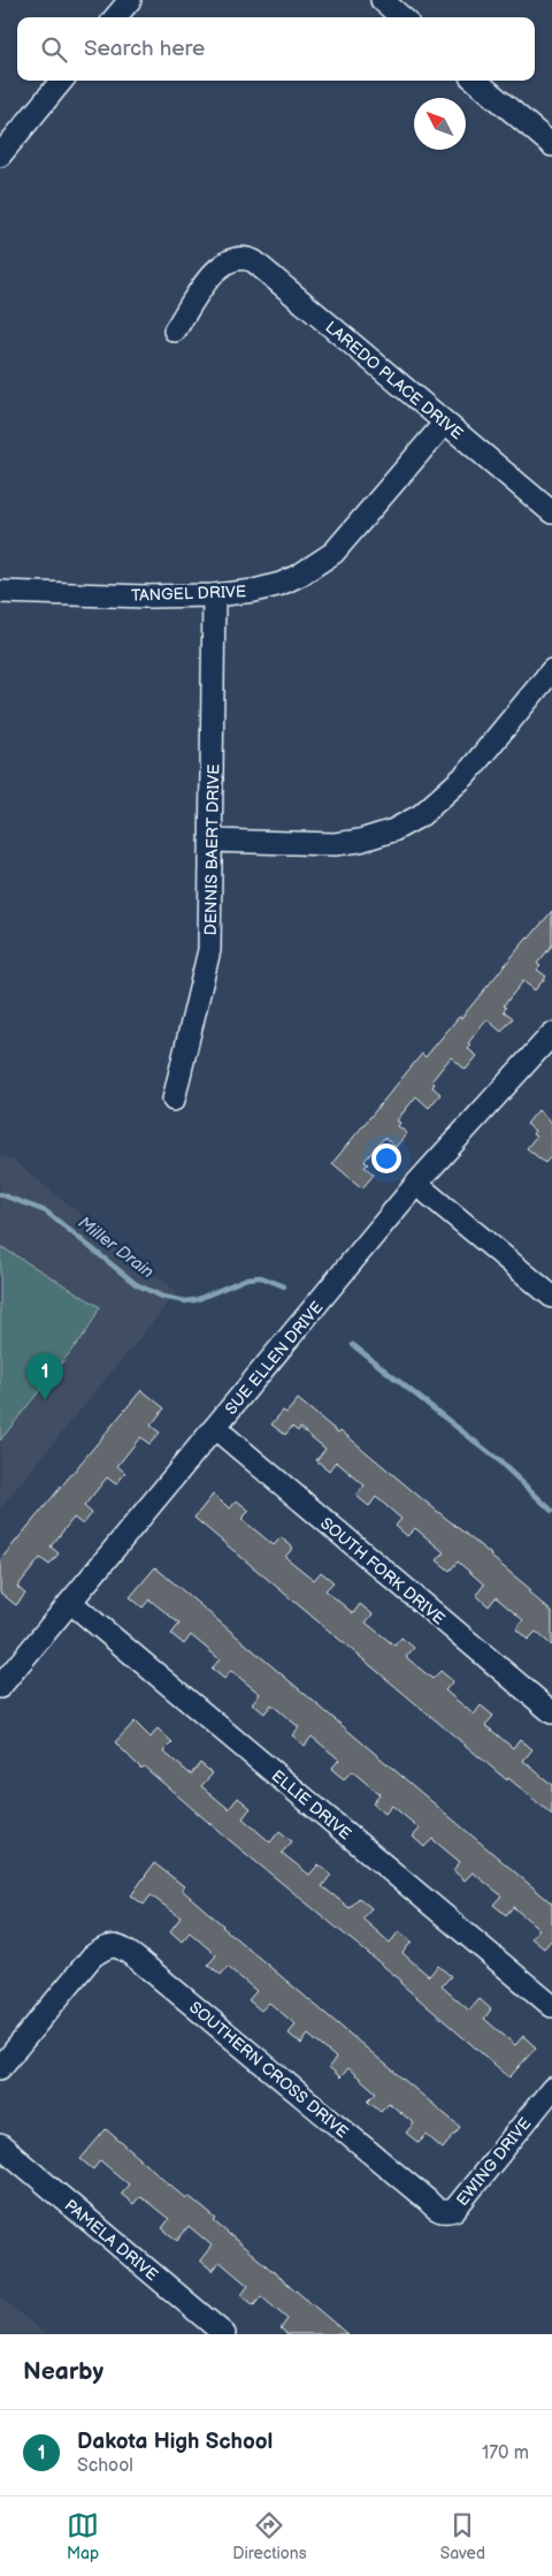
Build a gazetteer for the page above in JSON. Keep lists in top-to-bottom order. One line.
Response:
{"streets":{"street":["LAREDO PLACE DRIVE","TANGEL DRIVE","DENNIS BAERT DRIVE","SUE ELLEN DRIVE","SOUTH FORK DRIVE","ELLIE DRIVE","SOUTHERN CROSS DRIVE","EWING DRIVE","PAMELA DRIVE"]},"crossings":[["LAREDO PLACE DRIVE","TANGEL DRIVE"],["TANGEL DRIVE","DENNIS BAERT DRIVE"],["SUE ELLEN DRIVE","SOUTH FORK DRIVE"],["SUE ELLEN DRIVE","ELLIE DRIVE"],["SOUTHERN CROSS DRIVE","EWING DRIVE"]],"water":["Miller Drain"],"north":"top left","page":{"search":"Search here","pins":"1","heading":"Nearby","list":[{"mark":"1","name":"Dakota High School","note":"School","value":"170 m"}],"nav":["Map","Directions","Saved"]}}
